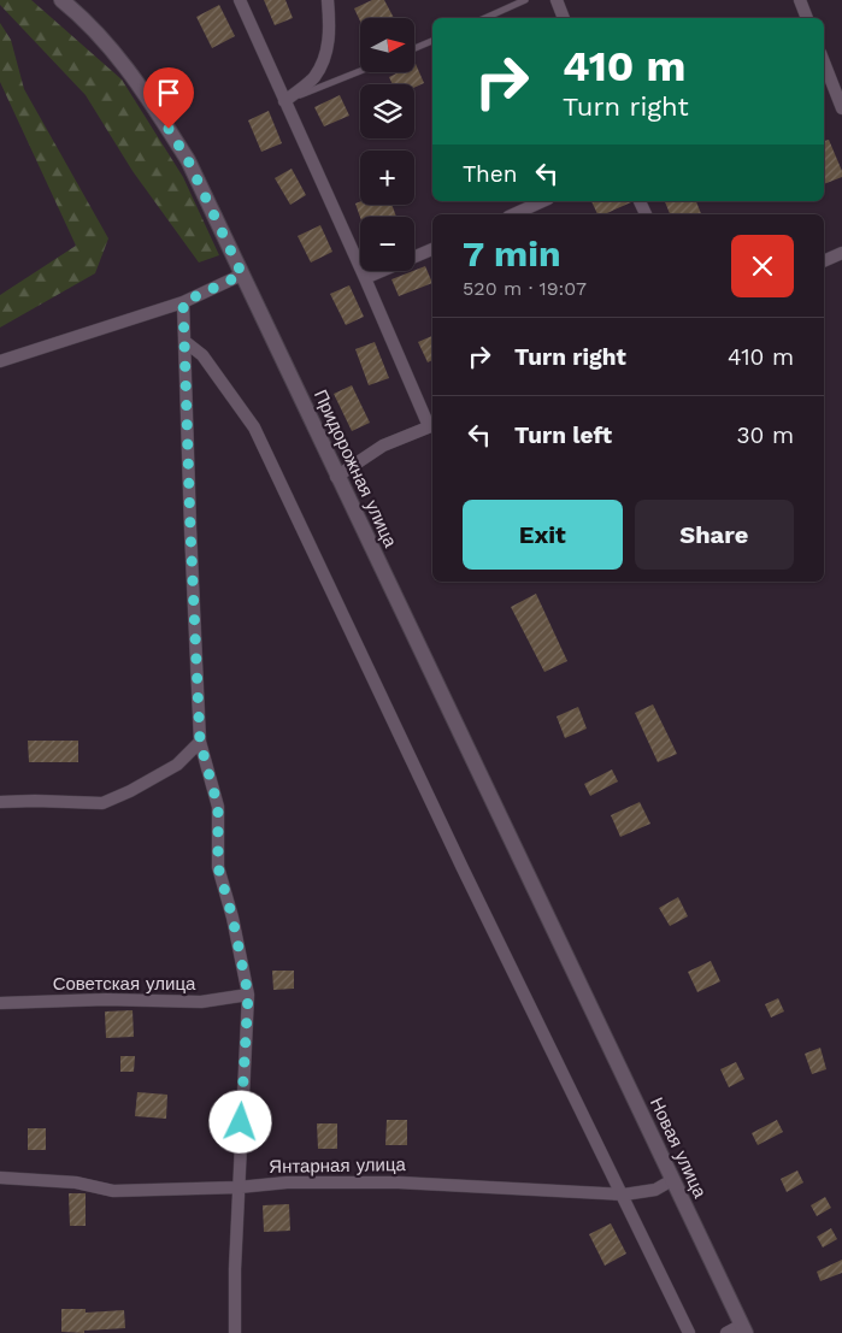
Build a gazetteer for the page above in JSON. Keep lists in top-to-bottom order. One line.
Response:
{"streets":{"street":["Придорожная улица","Советская улица","Новая улица","Янтарная улица"]},"crossings":[["Придорожная улица","Новая улица"],["Новая улица","Янтарная улица"]],"north":"right","page":{"map_buttons":["+","−"],"turn":["410 m","Turn right"],"then":"Then","heading":["7 min","520 m · 19:07"],"list":[{"name":"Turn right","value":"410 m"},{"name":"Turn left","value":"30 m"}],"buttons":["Exit","Share"]}}
